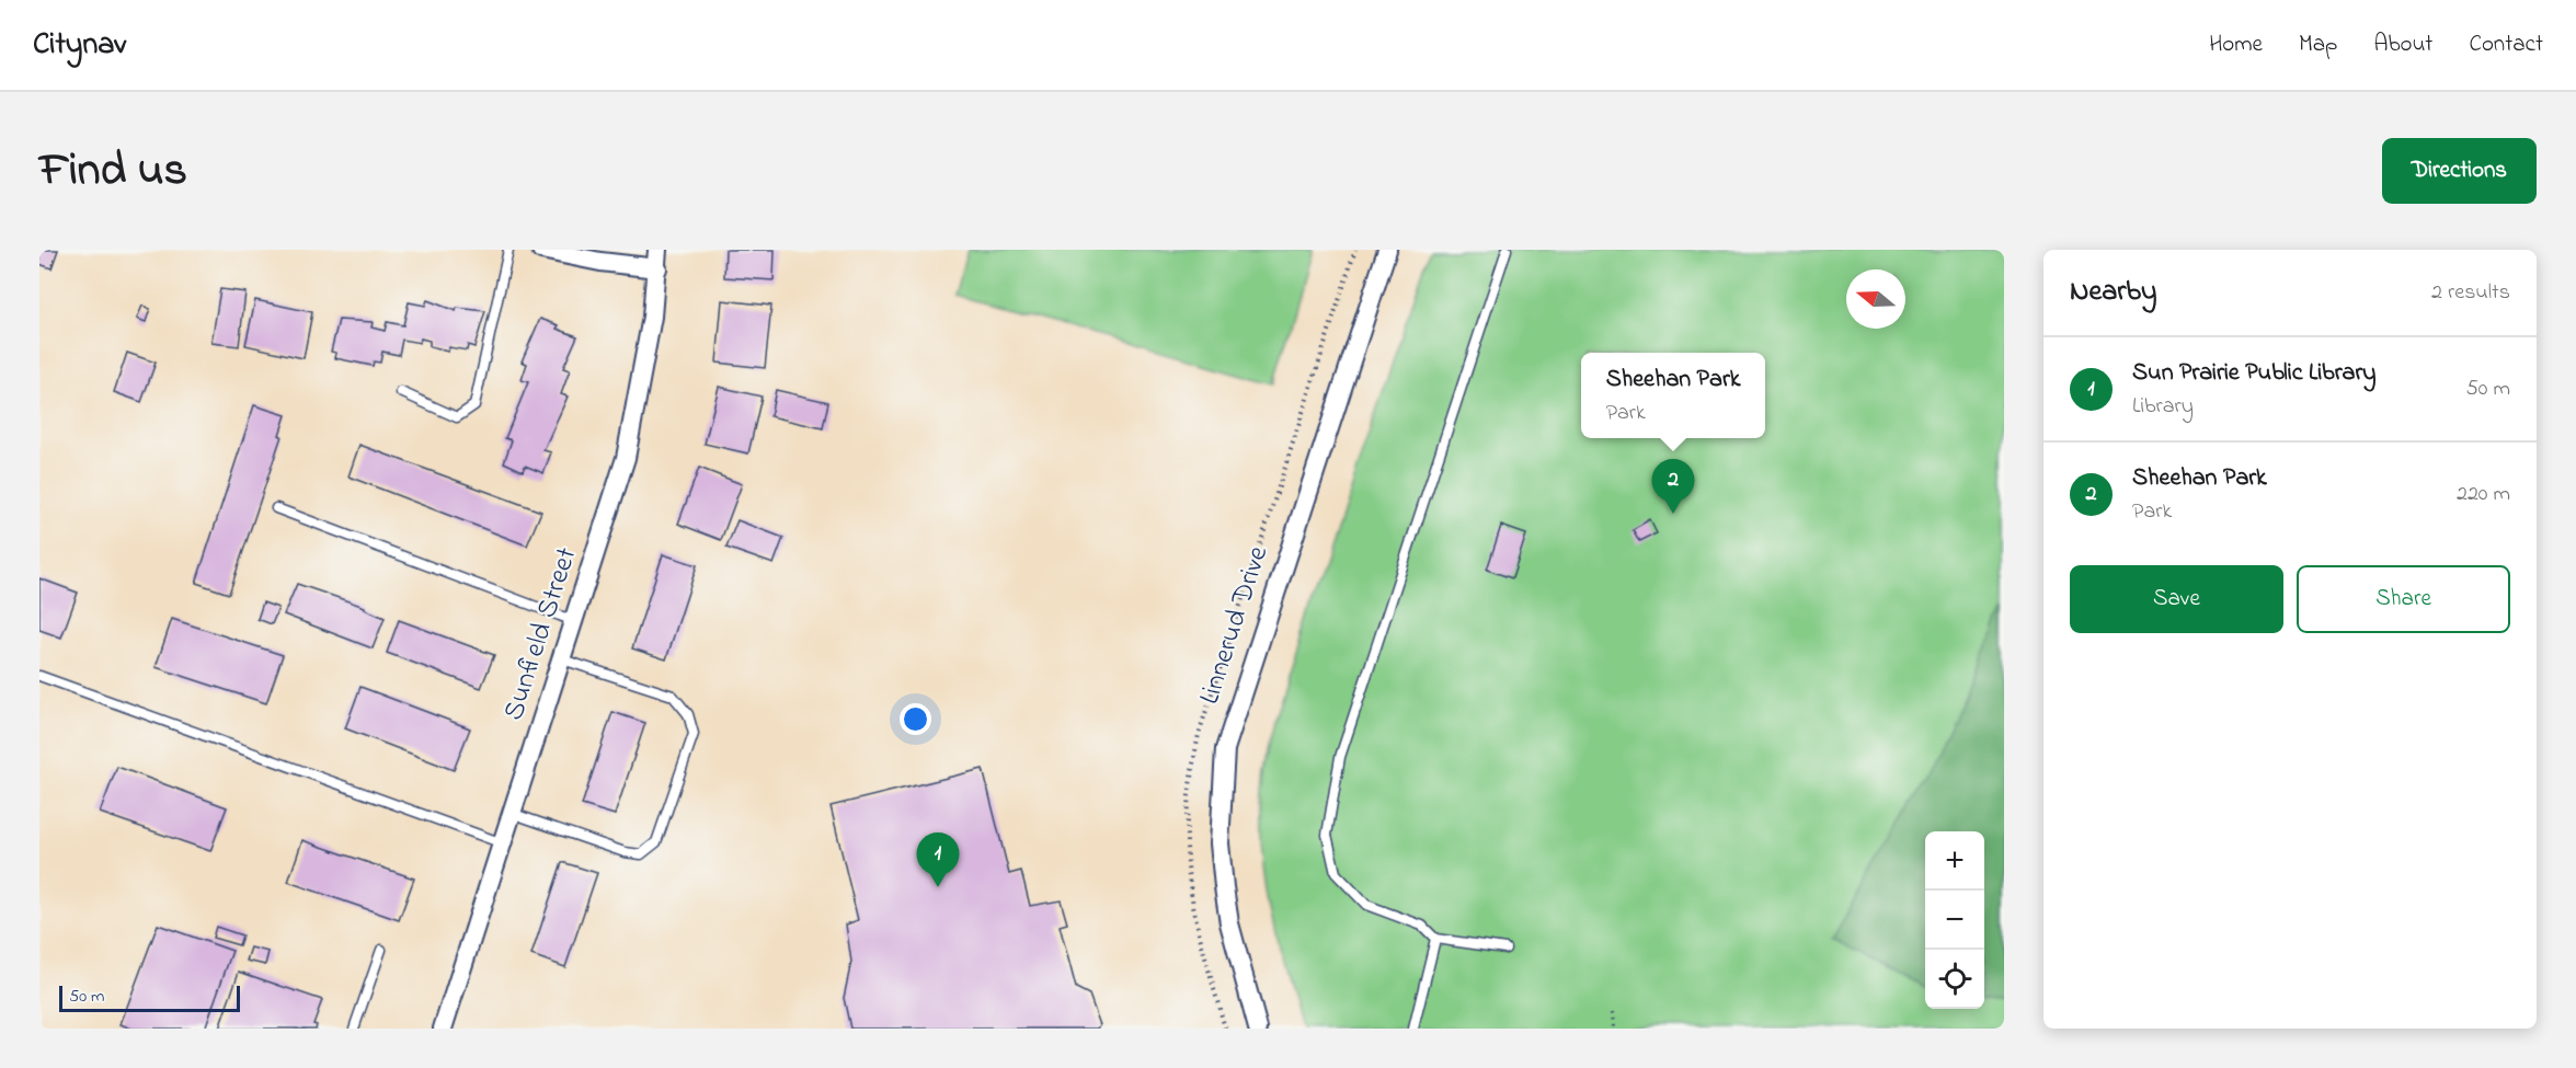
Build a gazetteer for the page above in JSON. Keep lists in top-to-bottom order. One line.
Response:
{"streets":{"street":["Linnerud Drive","Sunfield Street"]},"scale_bar":"50 m","north":"left","page":{"header":"Citynav","nav":["Home","Map","About","Contact"],"title":"Find us","buttons":["Directions",["Save","Share"]],"heading":["Nearby","2 results"],"list":[{"mark":"1","name":"Sun Prairie Public Library","note":"Library","value":"50 m"},{"mark":"2","name":"Sheehan Park","note":"Park","value":"220 m"}],"popup":["Sheehan Park","Park"],"pins":["2","1"],"map_buttons":["+","−"],"scale":"50 m"}}
